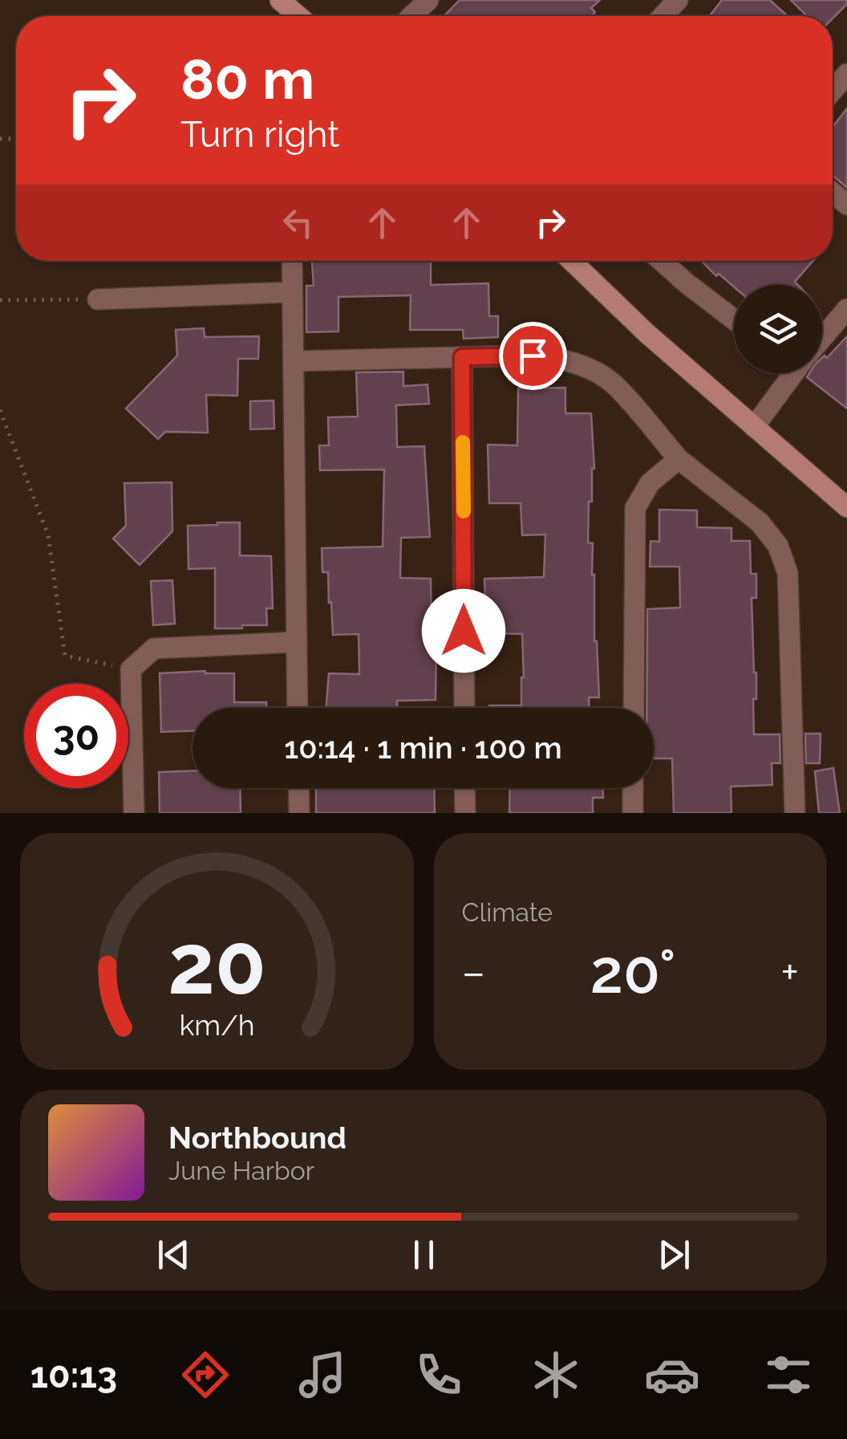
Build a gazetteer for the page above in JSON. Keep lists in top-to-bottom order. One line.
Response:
{"page":{"turn":["80 m","Turn right"],"limit":"30","trip":"10:14 · 1 min · 100 m","tile":"Climate","heat":["−","20°","+"],"song":["Northbound","June Harbor"],"tabs":"10:13","gauge":["20","km/h"]}}
